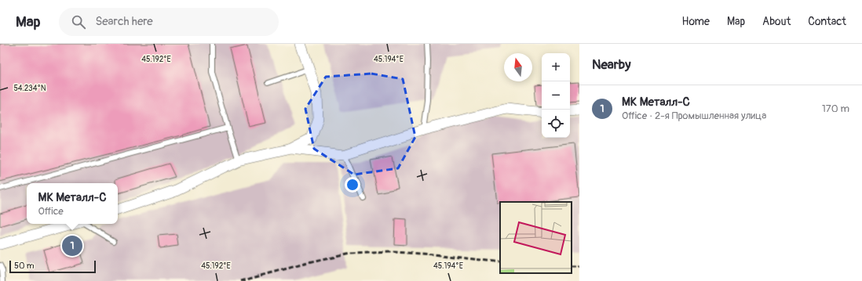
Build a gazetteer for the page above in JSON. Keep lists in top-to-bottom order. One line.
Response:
{"scale_bar":"50 m","north":"top","page":{"header":"Map","search":"Search here","nav":["Home","Map","About","Contact"],"heading":"Nearby","map_buttons":["+","−"],"list":[{"mark":"1","name":"МК Металл-С","note":"Office · 2-я Промышленная улица","value":"170 m"}],"popup":["МК Металл-С","Office"],"pins":"1","scale":"50 m"},"coordinates":["45.192°E","45.194°E","54.234°N"]}
